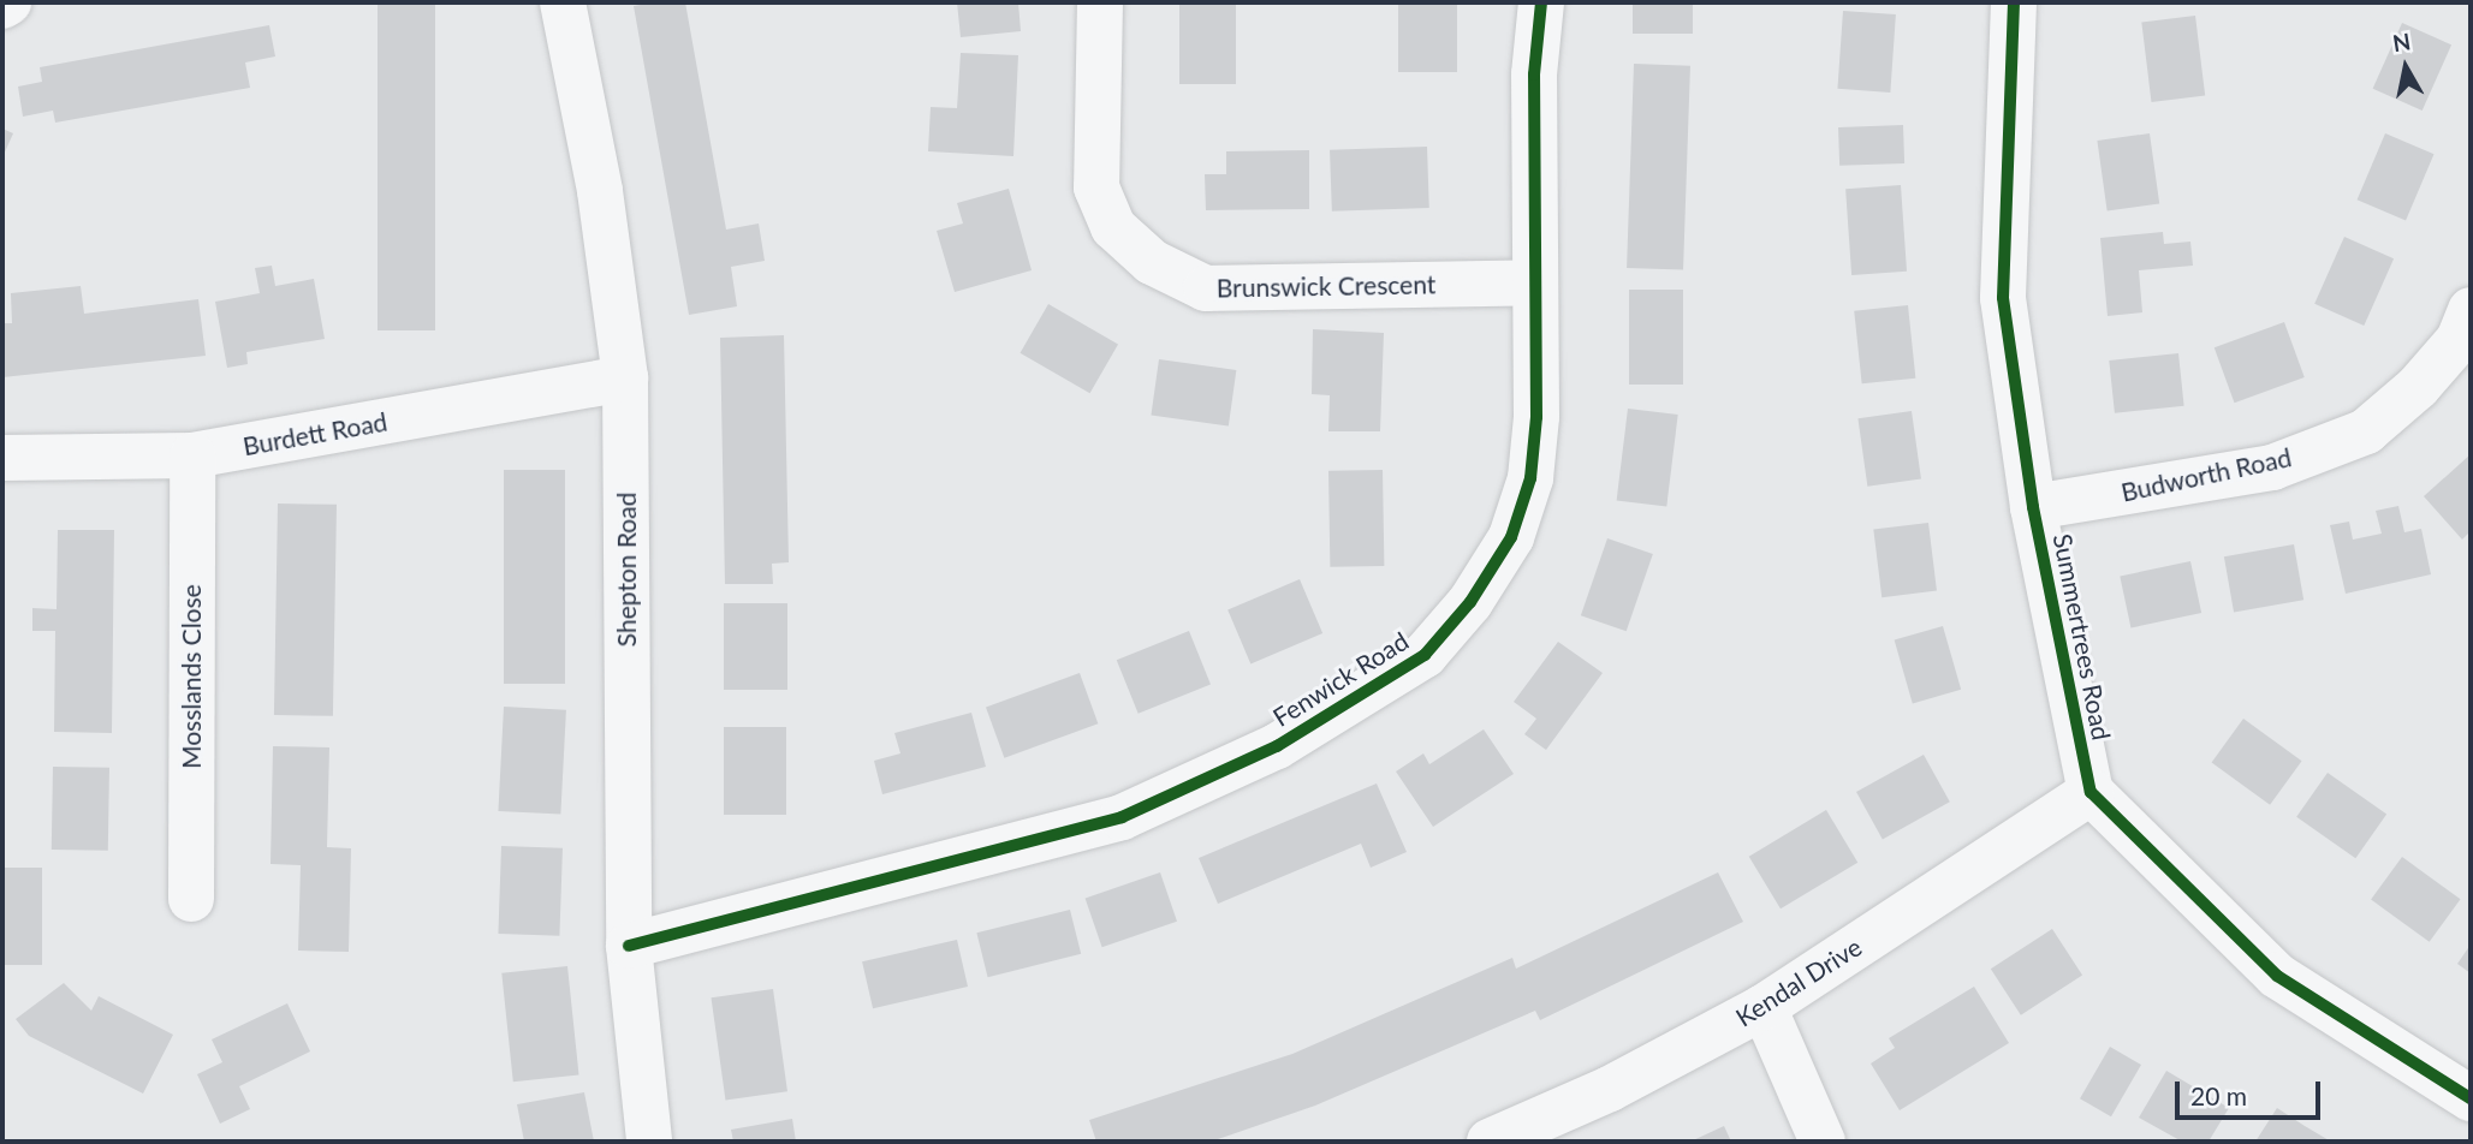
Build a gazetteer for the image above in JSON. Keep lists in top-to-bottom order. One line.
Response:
{"streets":{"street":["Brunswick Crescent","Burdett Road","Budworth Road","Shepton Road","Summertrees Road","Mosslands Close","Fenwick Road","Kendal Drive"]},"crossings":[["Brunswick Crescent","Fenwick Road"],["Burdett Road","Shepton Road"],["Burdett Road","Mosslands Close"],["Budworth Road","Summertrees Road"],["Shepton Road","Fenwick Road"],["Summertrees Road","Kendal Drive"]],"scale_bar":"20 m","north":"top"}
